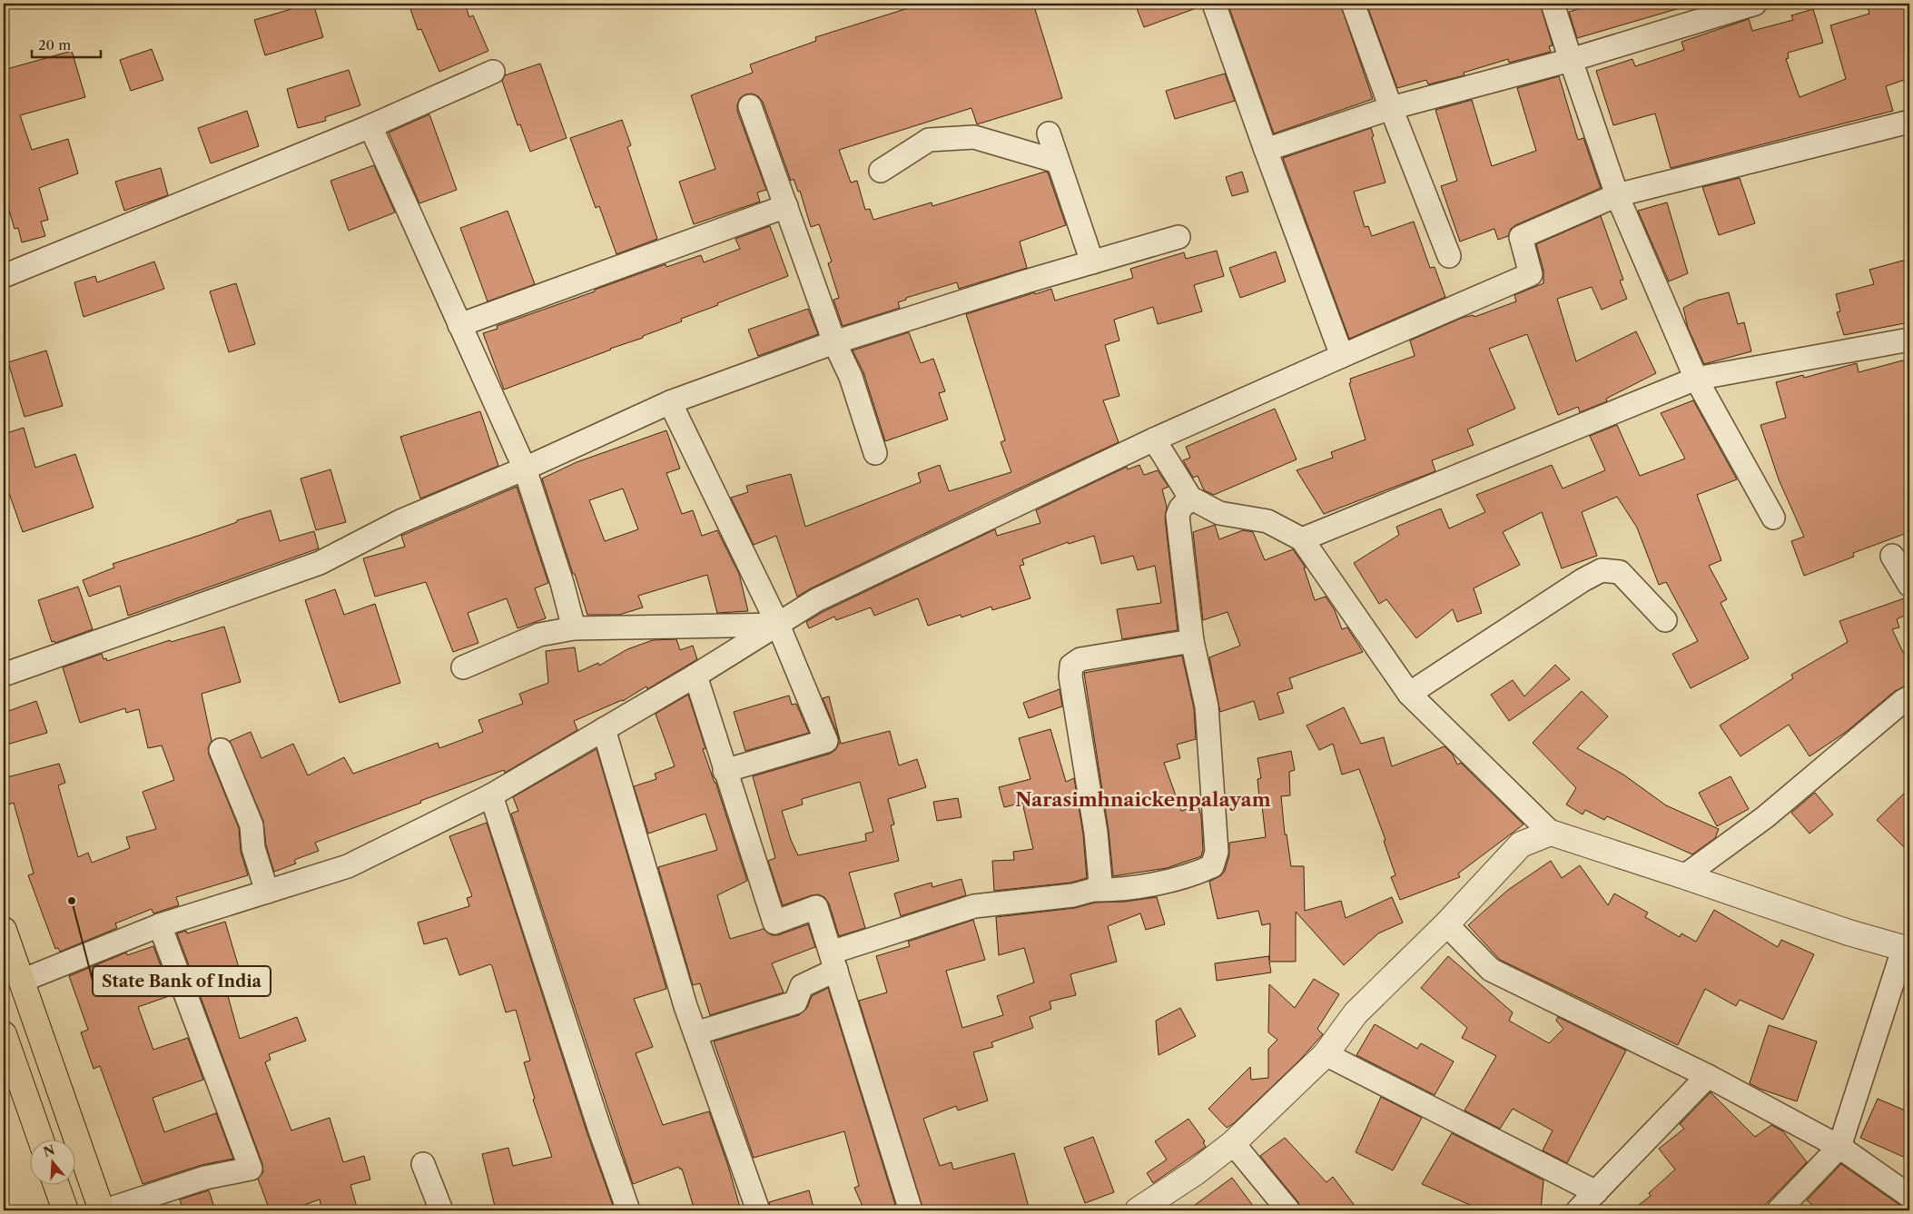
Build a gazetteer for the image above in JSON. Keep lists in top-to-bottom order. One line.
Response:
{"districts":["Narasimhnaickenpalayam"],"places":["State Bank of India"],"scale_bar":"20 m","north":"top"}
